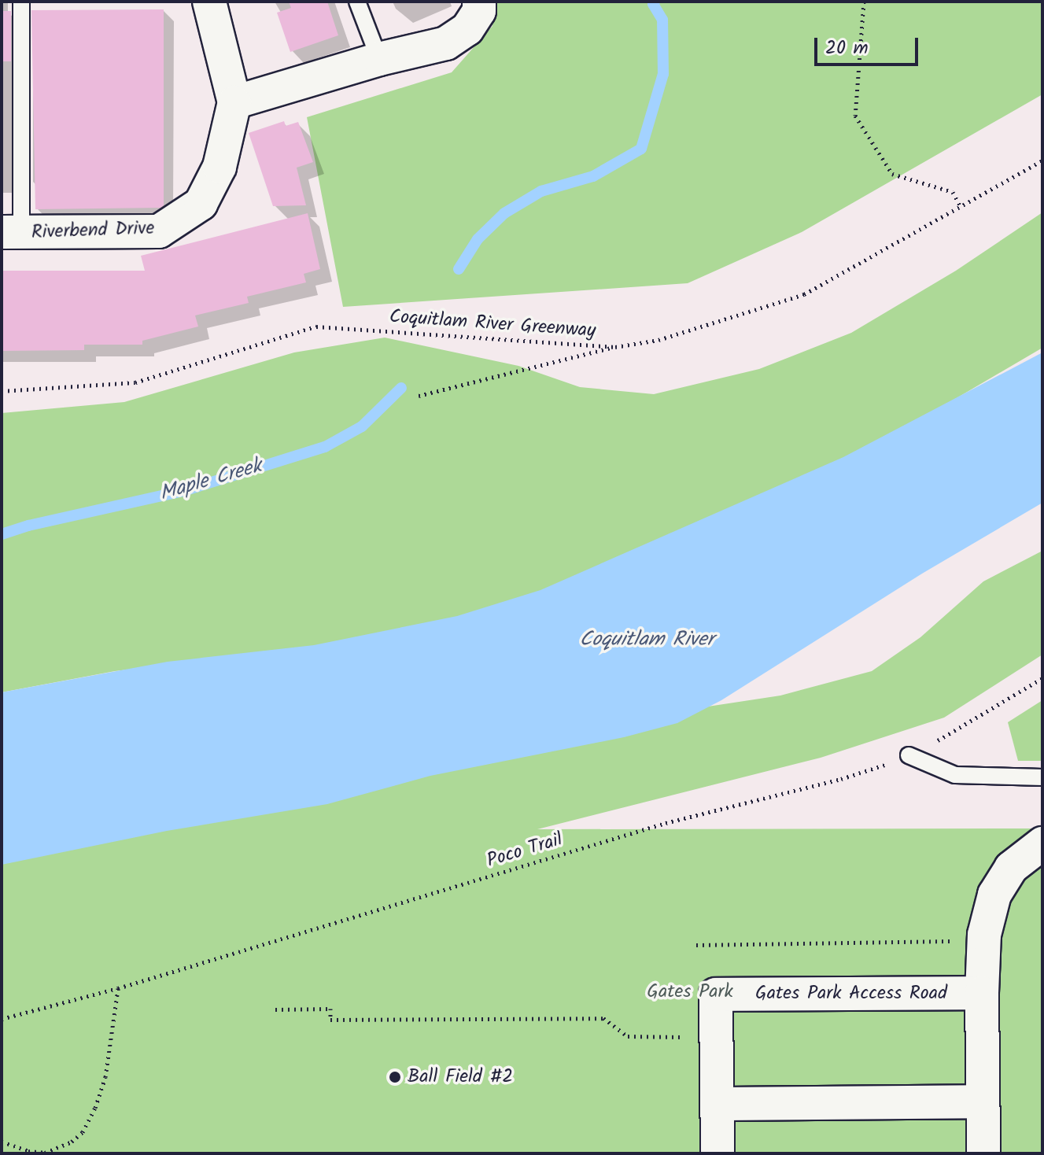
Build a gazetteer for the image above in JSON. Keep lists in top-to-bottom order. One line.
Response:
{"streets":{"street":["Riverbend Drive","Gates Park Access Road"],"path":["Coquitlam River Greenway","Poco Trail"]},"water":["Maple Creek","Coquitlam River"],"parks":["Gates Park"],"places":["Ball Field #2"],"scale_bar":"20 m"}
